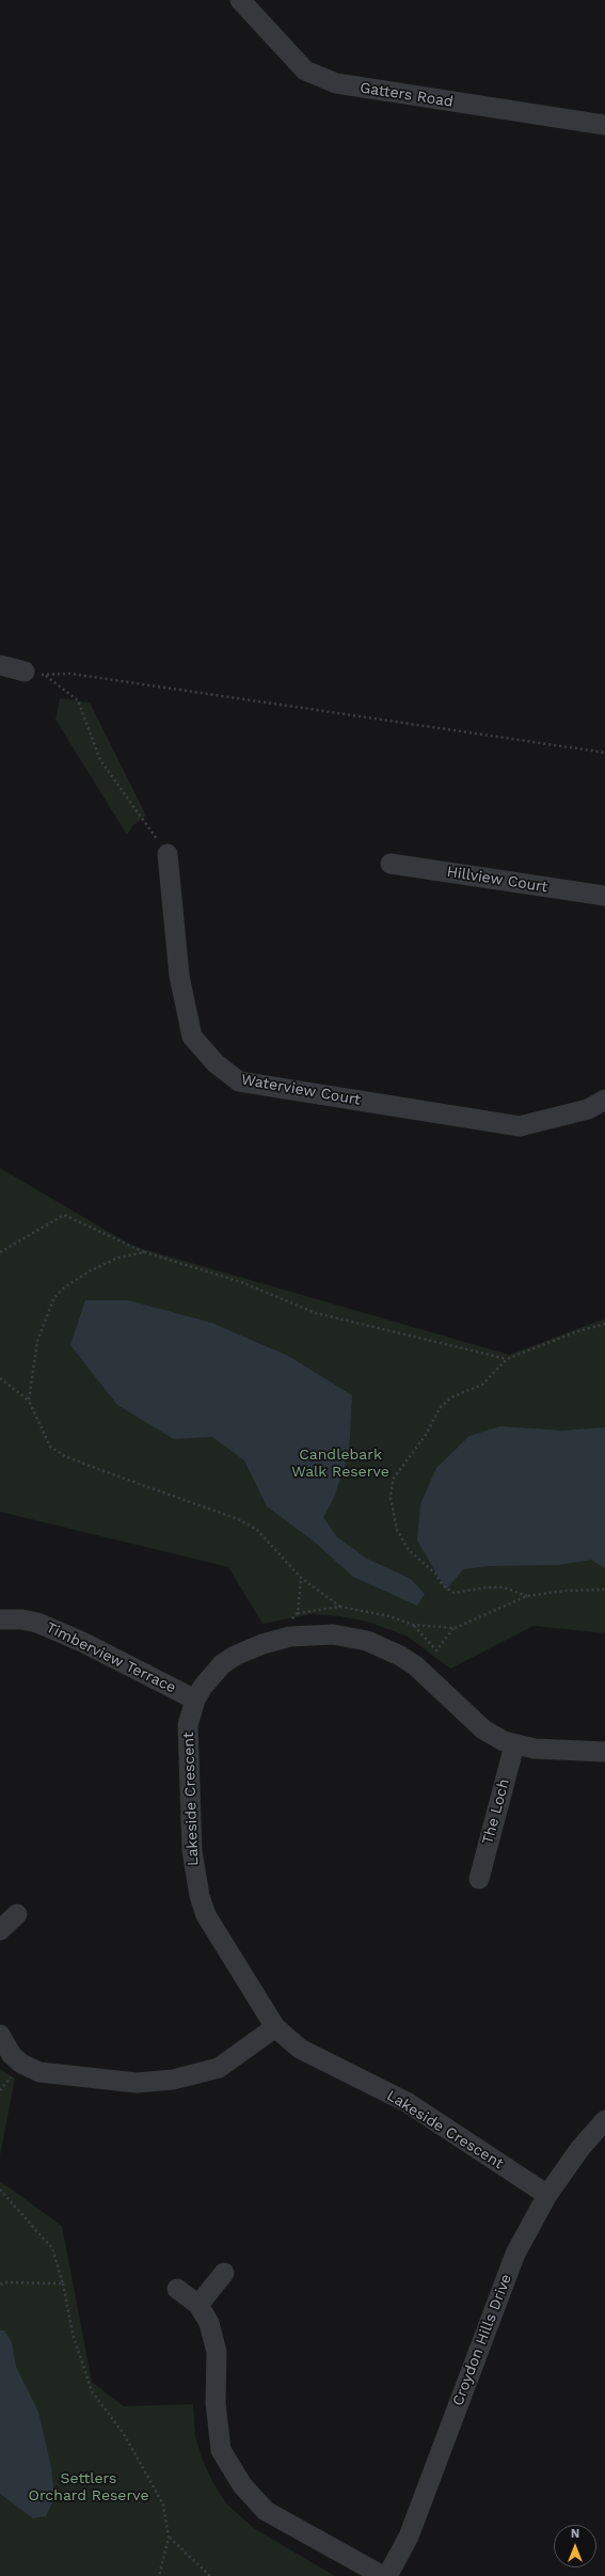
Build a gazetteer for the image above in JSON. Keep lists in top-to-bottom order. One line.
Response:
{"streets":{"street":["Gatters Road","Hillview Court","Waterview Court","Timberview Terrace","Lakeside Crescent","The Loch","Croydon Hills Drive"]},"crossings":[["Timberview Terrace","Lakeside Crescent"],["Lakeside Crescent","The Loch"],["Lakeside Crescent","Croydon Hills Drive"]],"parks":["Candlebark Walk Reserve","Settlers Orchard Reserve"],"north":"top"}
